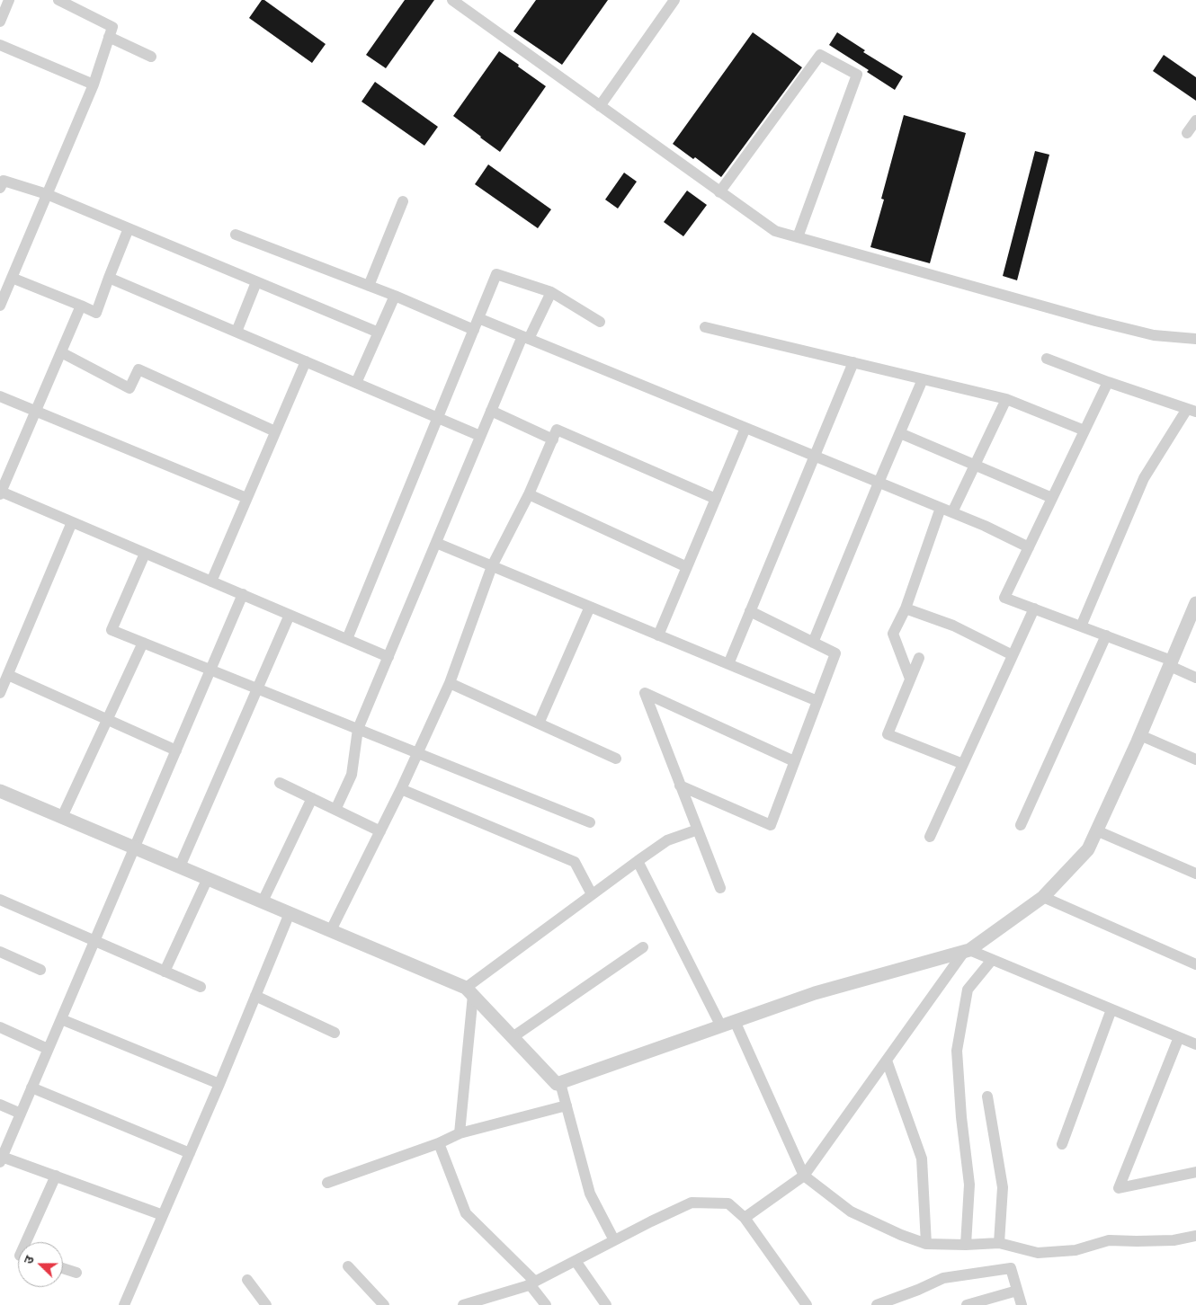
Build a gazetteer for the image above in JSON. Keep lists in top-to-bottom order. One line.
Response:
{"north":"left"}
